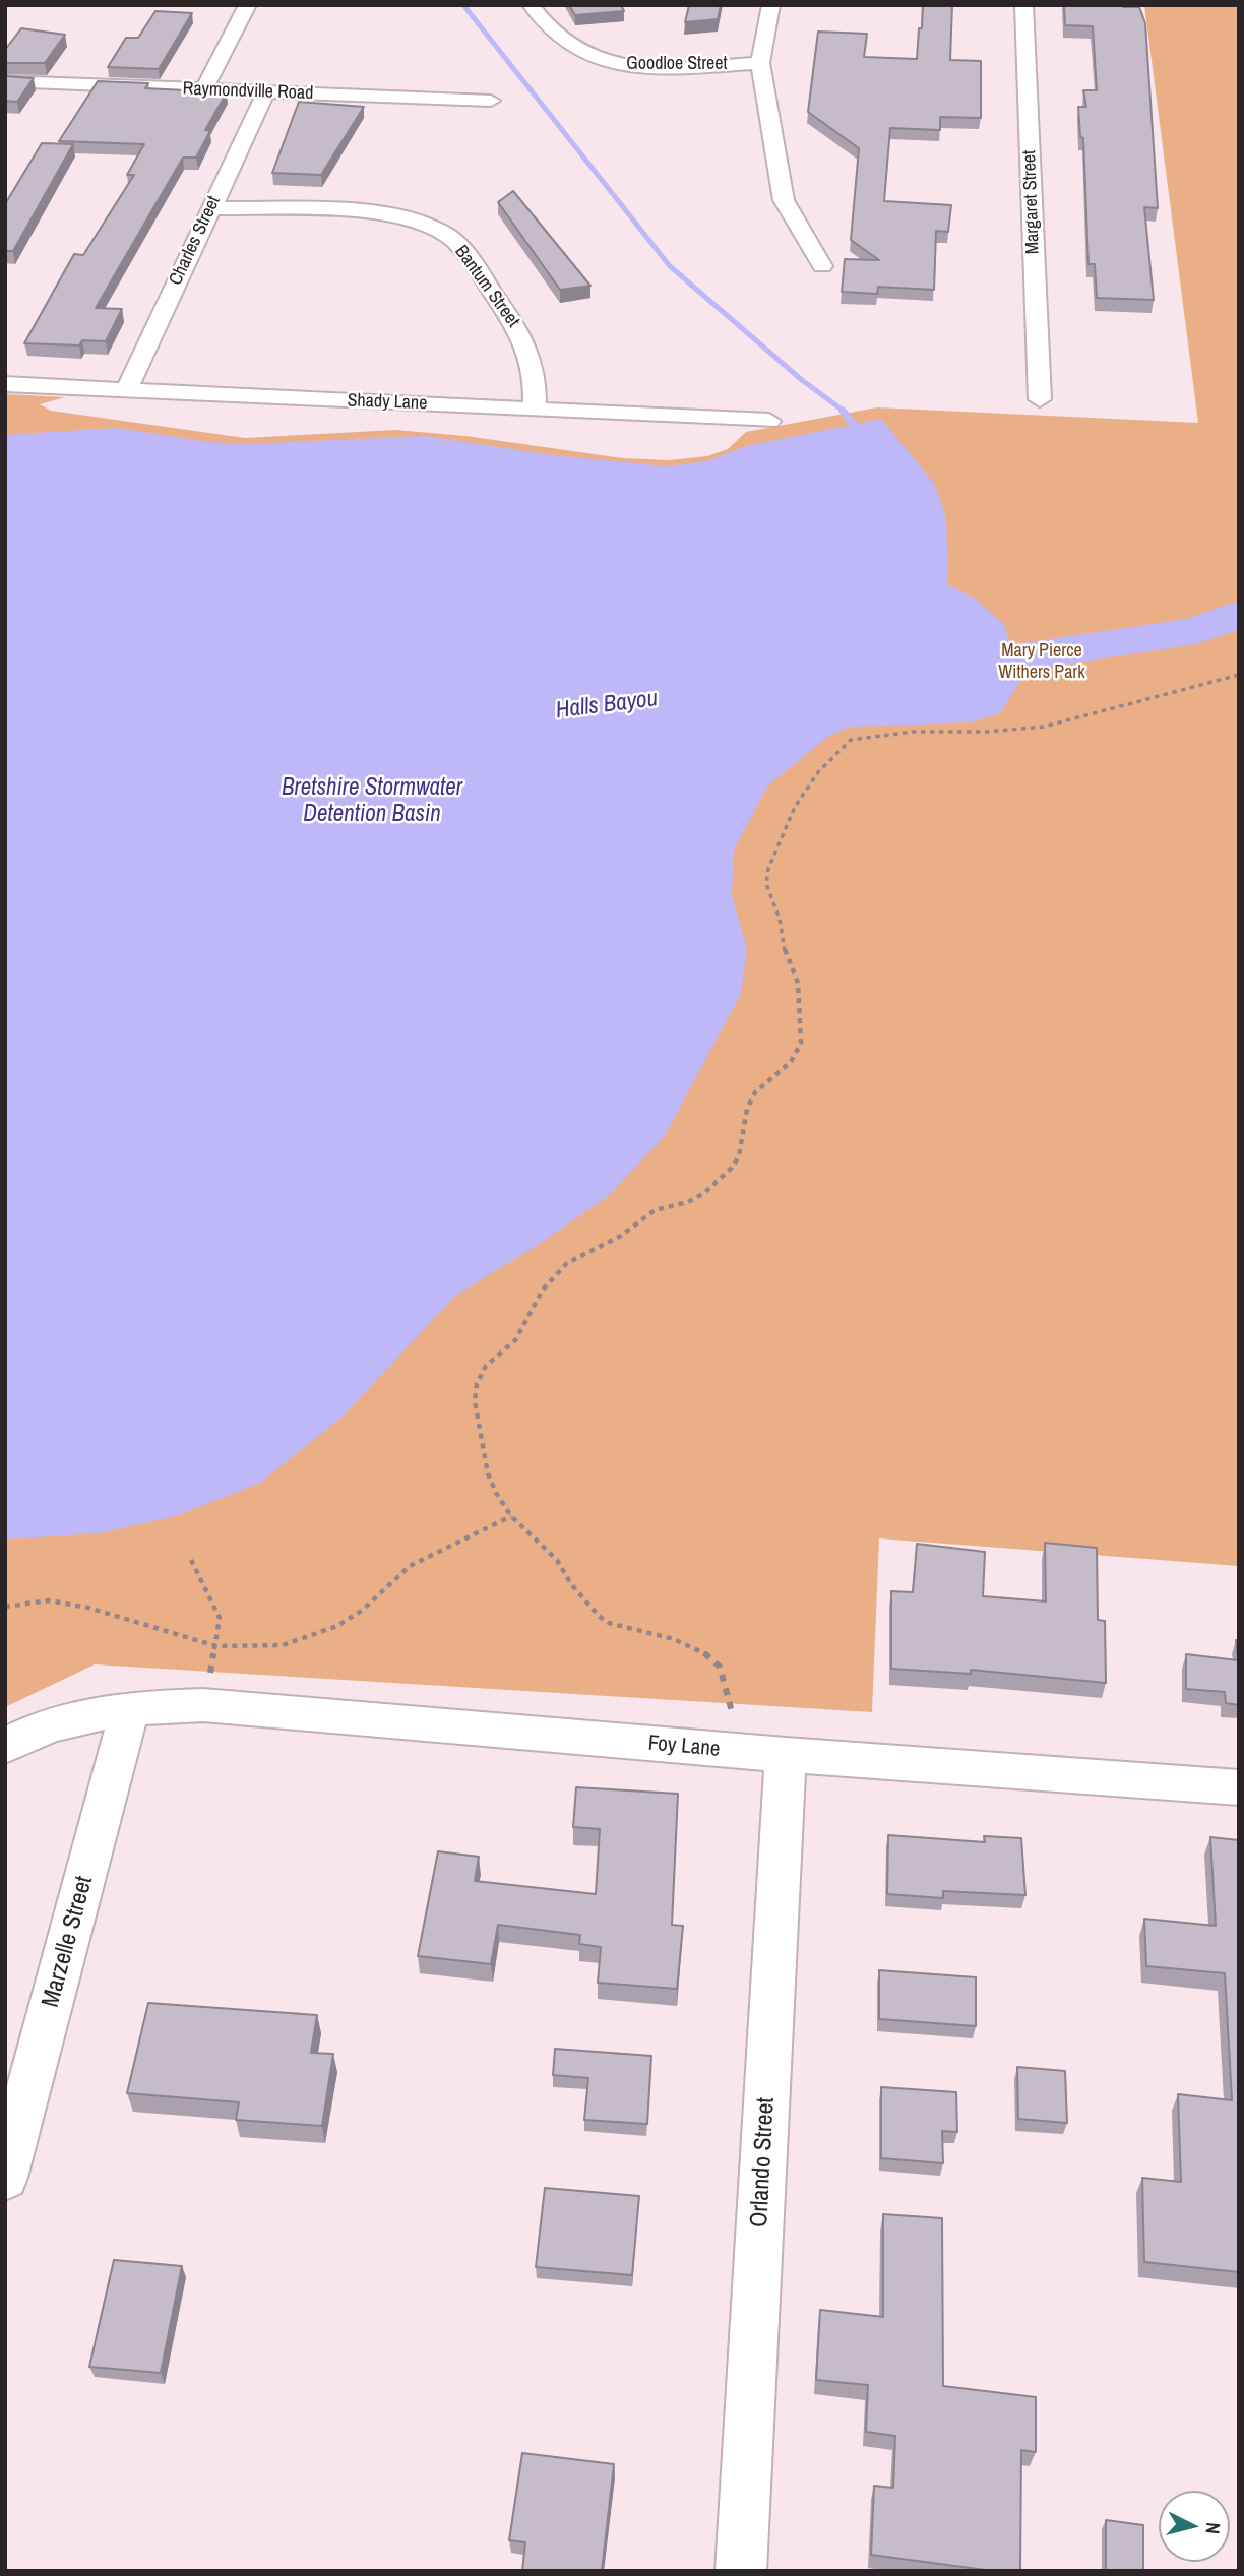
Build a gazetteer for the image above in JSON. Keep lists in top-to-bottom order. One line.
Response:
{"streets":{"street":["Goodloe Street","Raymondville Road","Margaret Street","Charles Street","Bantum Street","Shady Lane","Foy Lane","Marzelle Street","Orlando Street"]},"crossings":[["Raymondville Road","Charles Street"],["Charles Street","Bantum Street"],["Charles Street","Shady Lane"],["Bantum Street","Shady Lane"],["Foy Lane","Marzelle Street"],["Foy Lane","Orlando Street"]],"water":["Halls Bayou","Bretshire Stormwater Detention Basin"],"parks":["Mary Pierce Withers Park"],"north":"right"}
